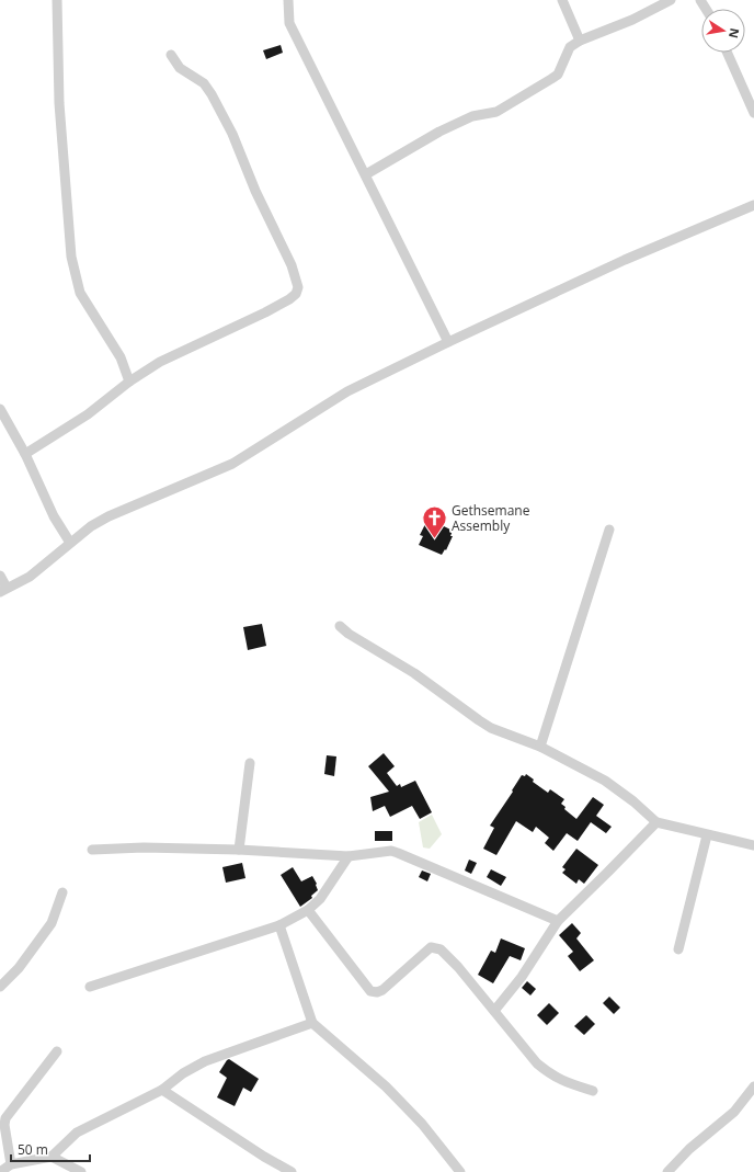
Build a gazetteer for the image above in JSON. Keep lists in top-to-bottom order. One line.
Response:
{"places":{"church":["Gethsemane Assembly"]},"scale_bar":"50 m","north":"right"}
